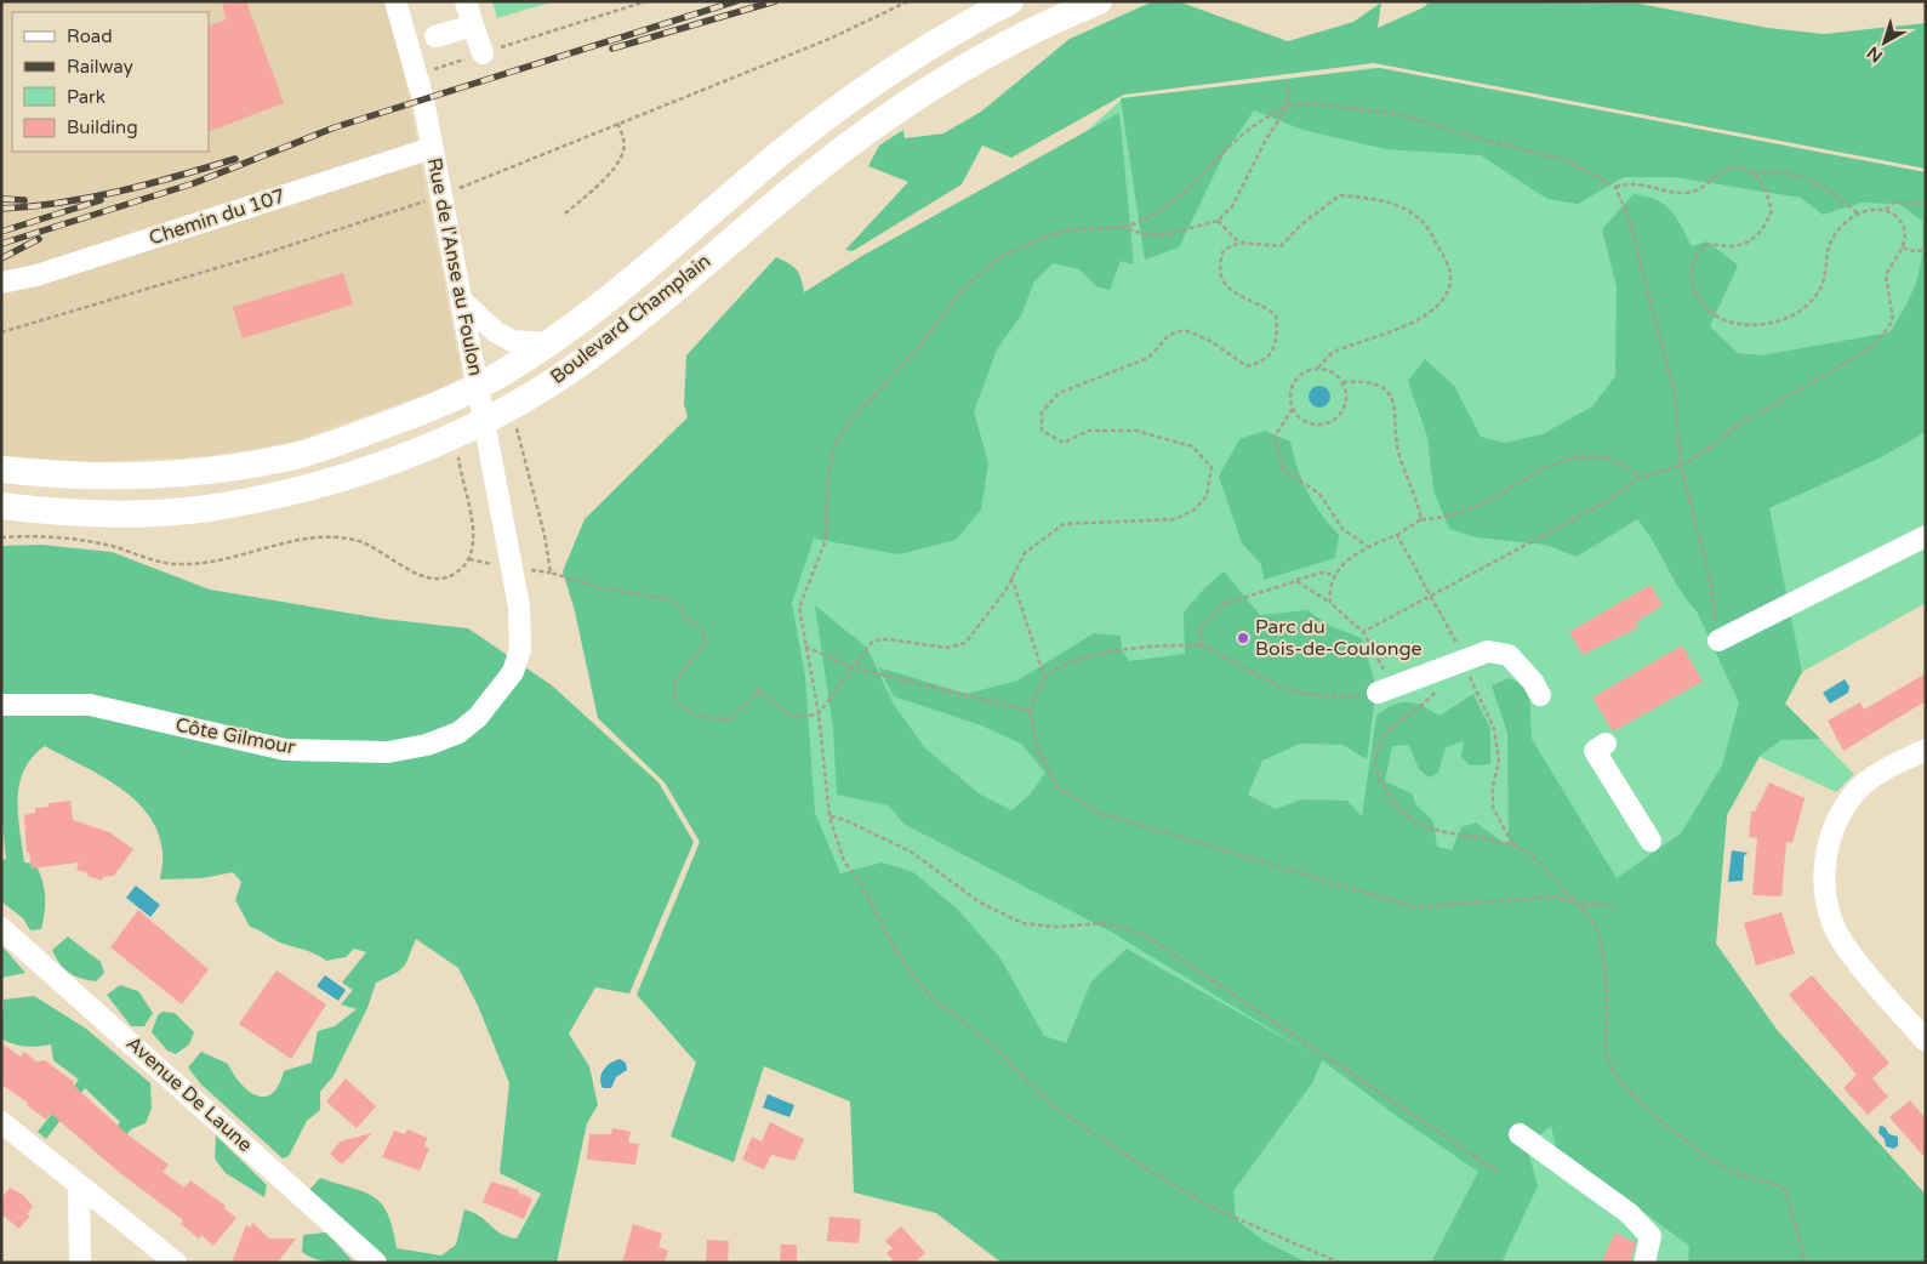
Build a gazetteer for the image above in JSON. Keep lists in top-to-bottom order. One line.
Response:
{"streets":{"main road":["Boulevard Champlain"],"street":["Chemin du 107","Rue de l'Anse au Foulon","Côte Gilmour","Avenue De Laune"]},"crossings":[["Chemin du 107","Rue de l'Anse au Foulon"],["Rue de l'Anse au Foulon","Boulevard Champlain"],["Rue de l'Anse au Foulon","Côte Gilmour"],["Boulevard Champlain","Côte Gilmour"]],"places":["Parc du Bois-de-Coulonge"],"legend":["Road","Railway","Park","Building"],"north":"bottom left"}
